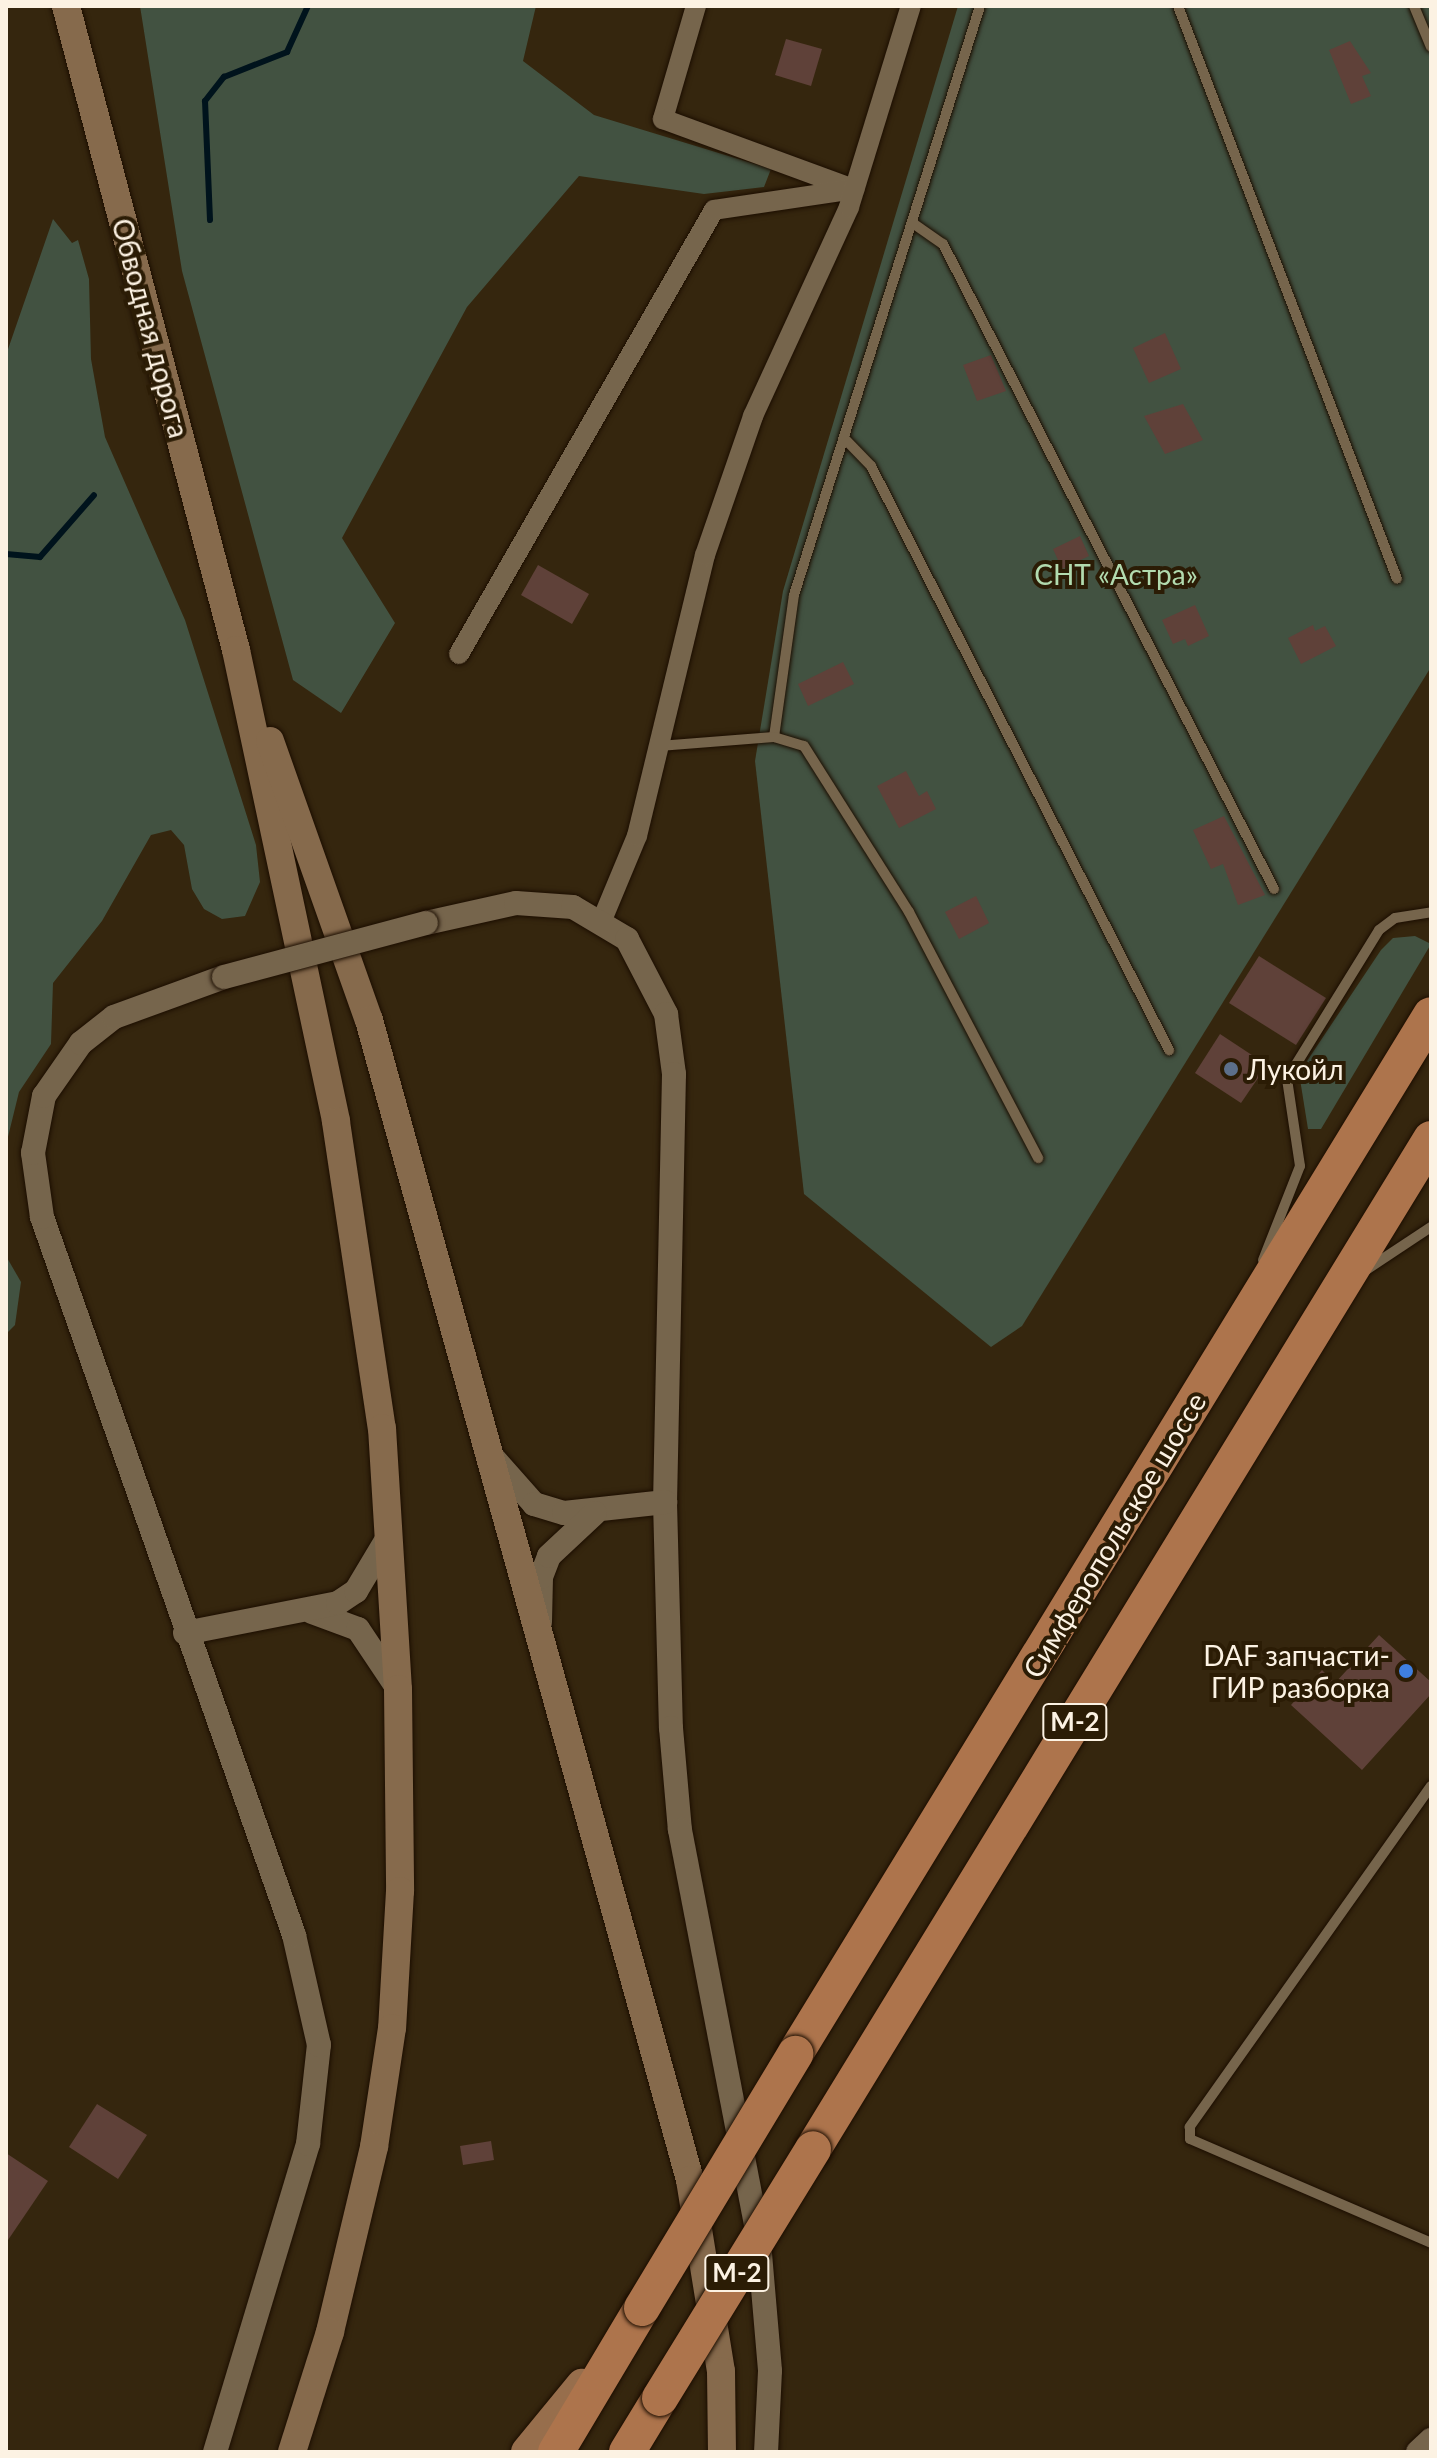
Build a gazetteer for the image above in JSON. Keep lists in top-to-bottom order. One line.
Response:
{"streets":{"highway":["Симферопольское шоссе","М-2"],"main road":["Обводная дорога"]},"crossings":[["Симферопольское шоссе","М-2"]],"parks":["СНТ «Астра»"],"places":["Лукойл","DAF запчасти- ГИР разборка"]}
